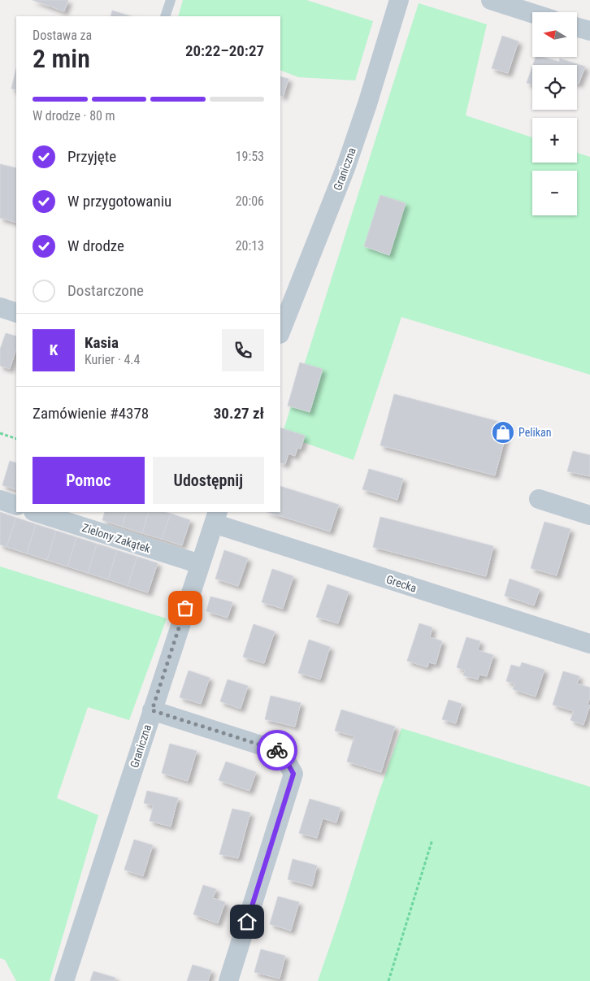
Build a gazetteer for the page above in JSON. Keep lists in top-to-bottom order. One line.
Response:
{"streets":{"street":["Graniczna","Zielony Zakątek","Grecka"]},"crossings":[["Graniczna","Zielony Zakątek"],["Graniczna","Grecka"]],"places":{"shop":["Pelikan"]},"north":"left","page":{"map_buttons":["+","−"],"heading":["2 min","Dostawa za","20:22–20:27"],"panel":["Kasia","Kurier · 4.4","Zamówienie #4378","30.27 zł"],"bar":"W drodze · 80 m","list":[["Przyjęte","19:53"],["W przygotowaniu","20:06"],["W drodze","20:13"],"Dostarczone"],"round":"K","buttons":["Pomoc","Udostępnij"]}}
